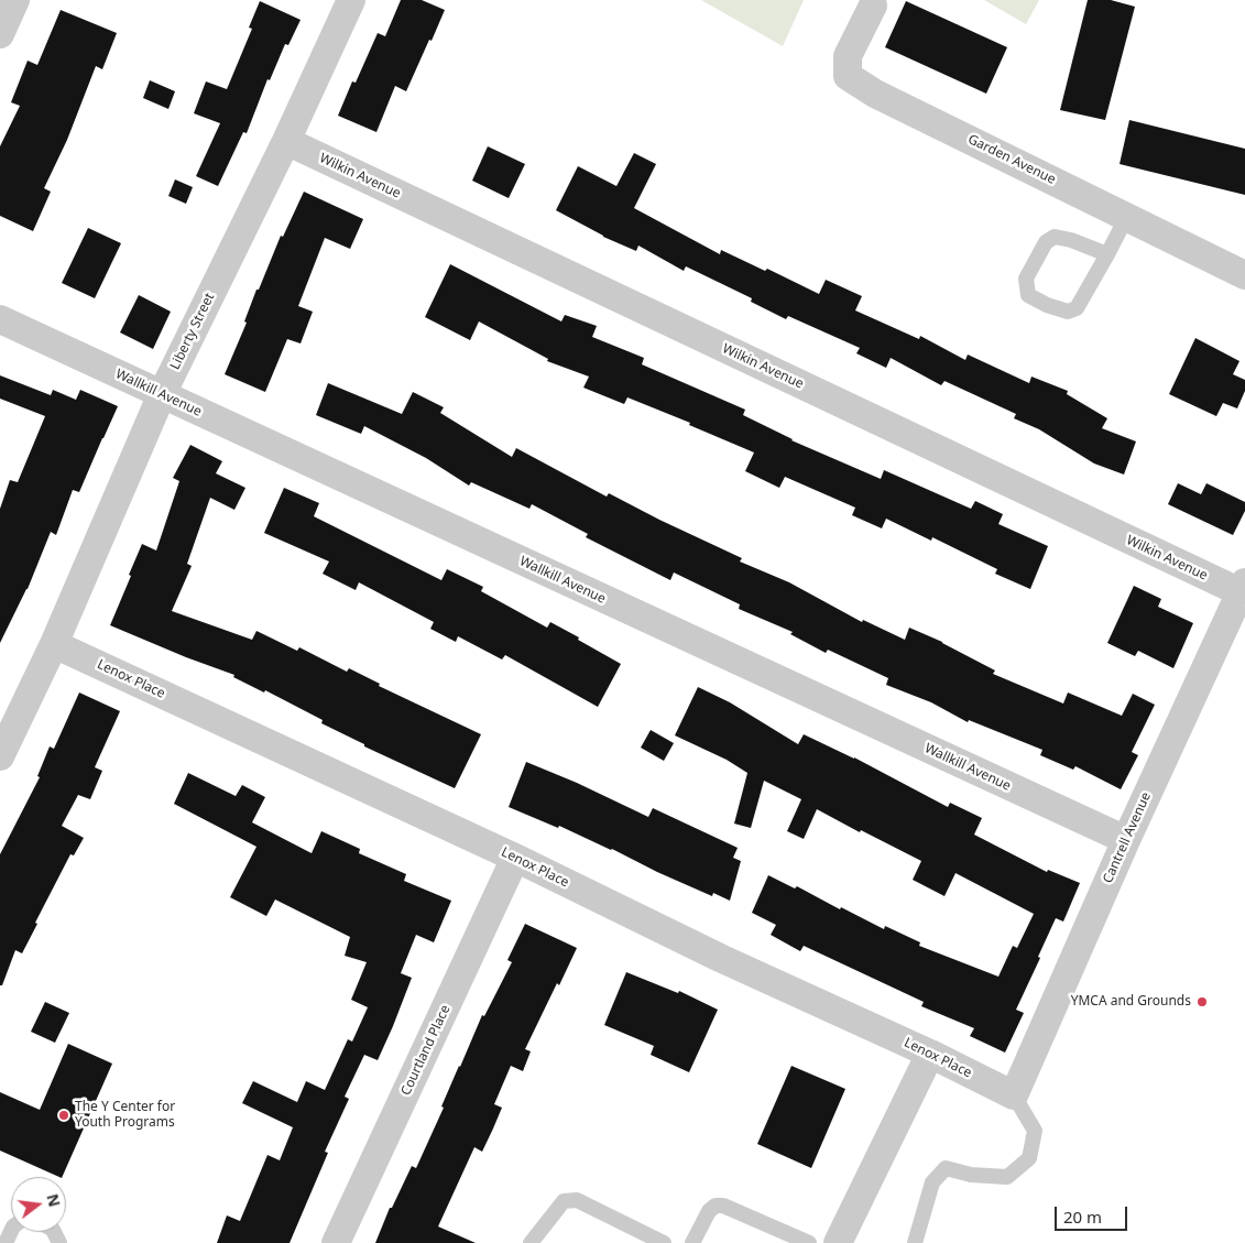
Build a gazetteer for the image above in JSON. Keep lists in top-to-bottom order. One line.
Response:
{"streets":{"street":["Garden Avenue","Wilkin Avenue","Liberty Street","Wallkill Avenue","Lenox Place","Cantrell Avenue","Courtland Place"]},"crossings":[["Wilkin Avenue","Liberty Street"],["Wilkin Avenue","Cantrell Avenue"],["Liberty Street","Wallkill Avenue"],["Liberty Street","Lenox Place"],["Wallkill Avenue","Cantrell Avenue"],["Lenox Place","Cantrell Avenue"],["Lenox Place","Courtland Place"]],"places":["YMCA and Grounds","The Y Center for Youth Programs"],"scale_bar":"20 m","north":"right"}
